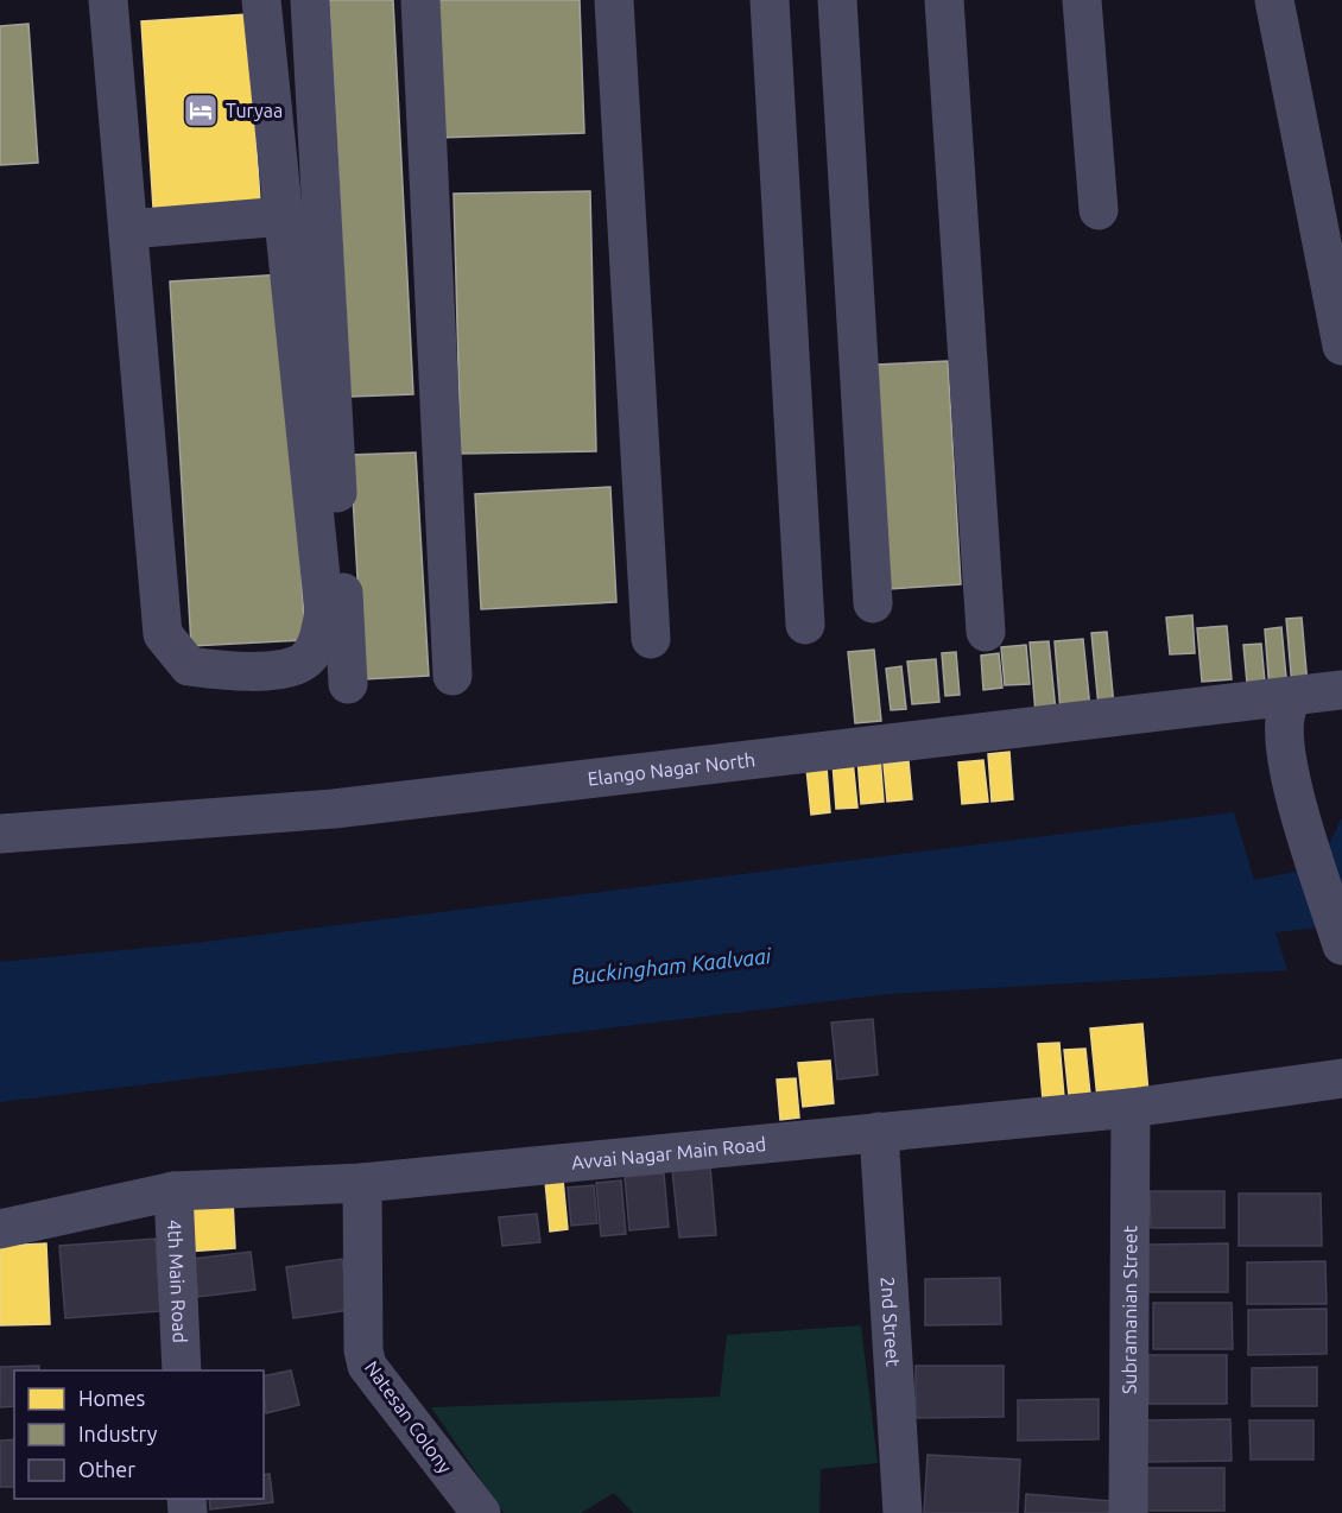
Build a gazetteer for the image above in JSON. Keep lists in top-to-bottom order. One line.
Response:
{"streets":{"street":["Elango Nagar North","Avvai Nagar Main Road","4th Main Road","Subramanian Street","2nd Street","Natesan Colony"]},"crossings":[["Avvai Nagar Main Road","4th Main Road"],["Avvai Nagar Main Road","Subramanian Street"],["Avvai Nagar Main Road","2nd Street"],["Avvai Nagar Main Road","Natesan Colony"]],"water":["Buckingham Kaalvaai"],"places":{"hotel":["Turyaa"]},"legend":["Homes","Industry","Other"]}
